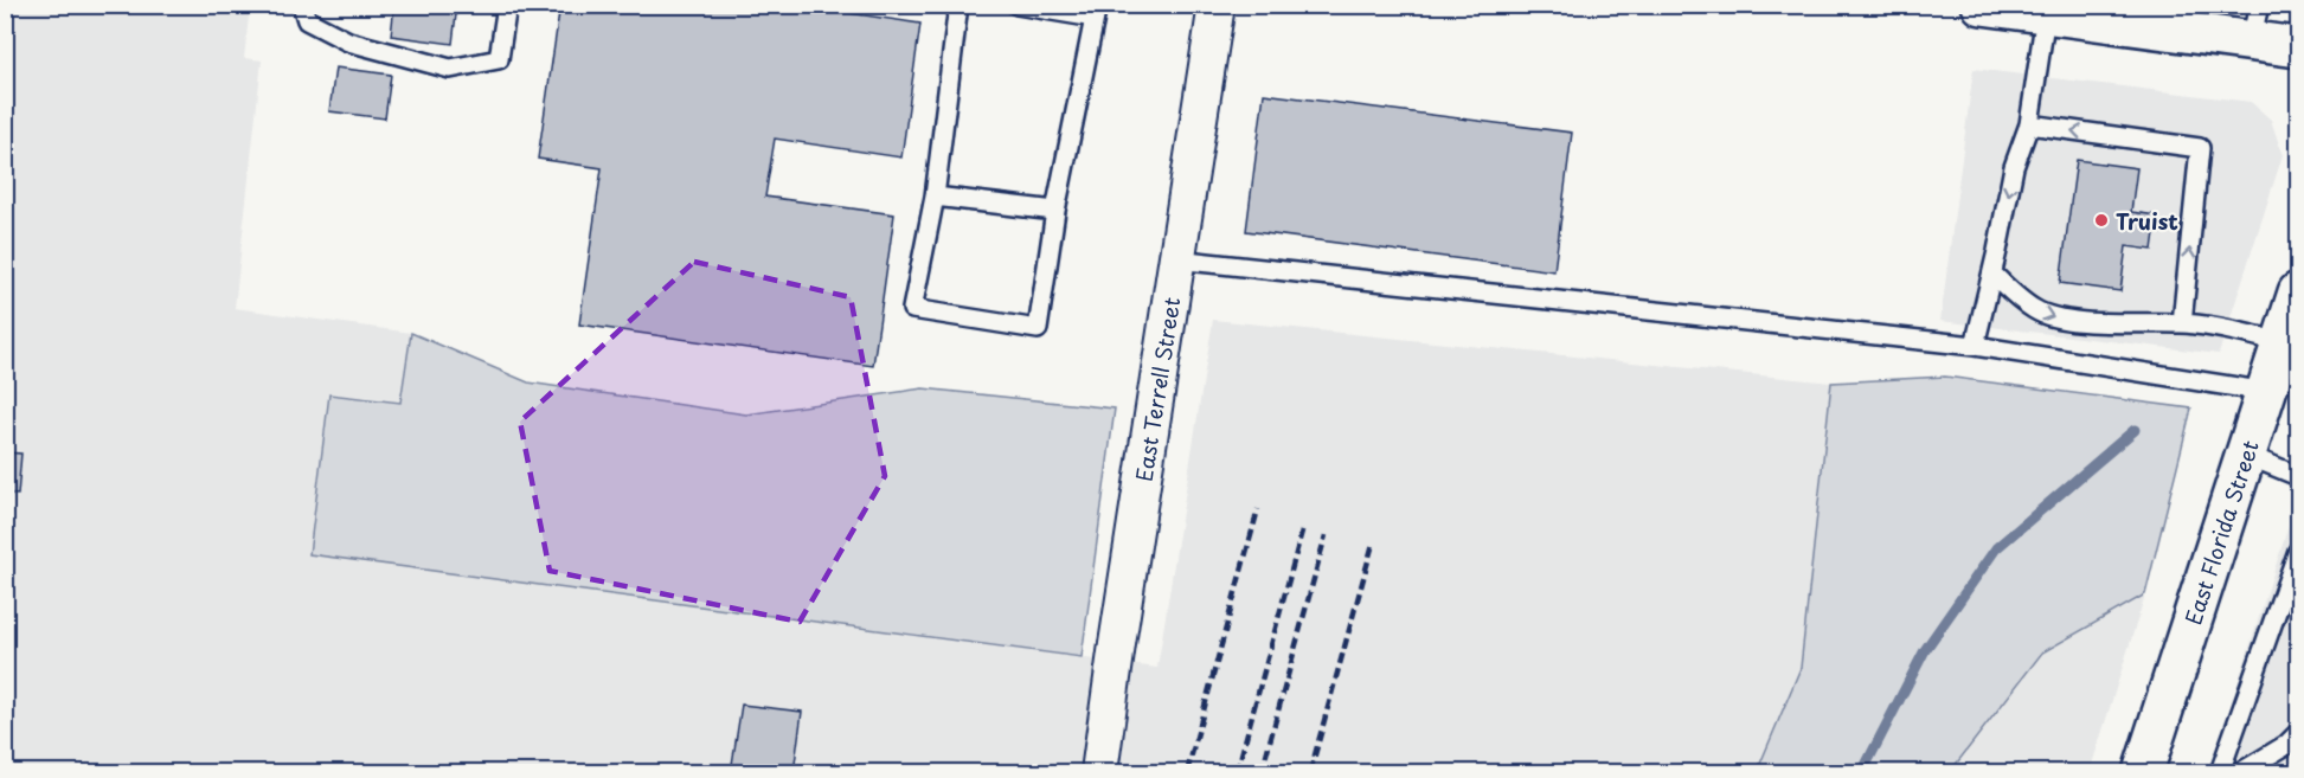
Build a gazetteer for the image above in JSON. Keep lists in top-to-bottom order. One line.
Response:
{"streets":{"main road":["East Florida Street"],"street":["East Terrell Street"]},"places":["Truist"]}
